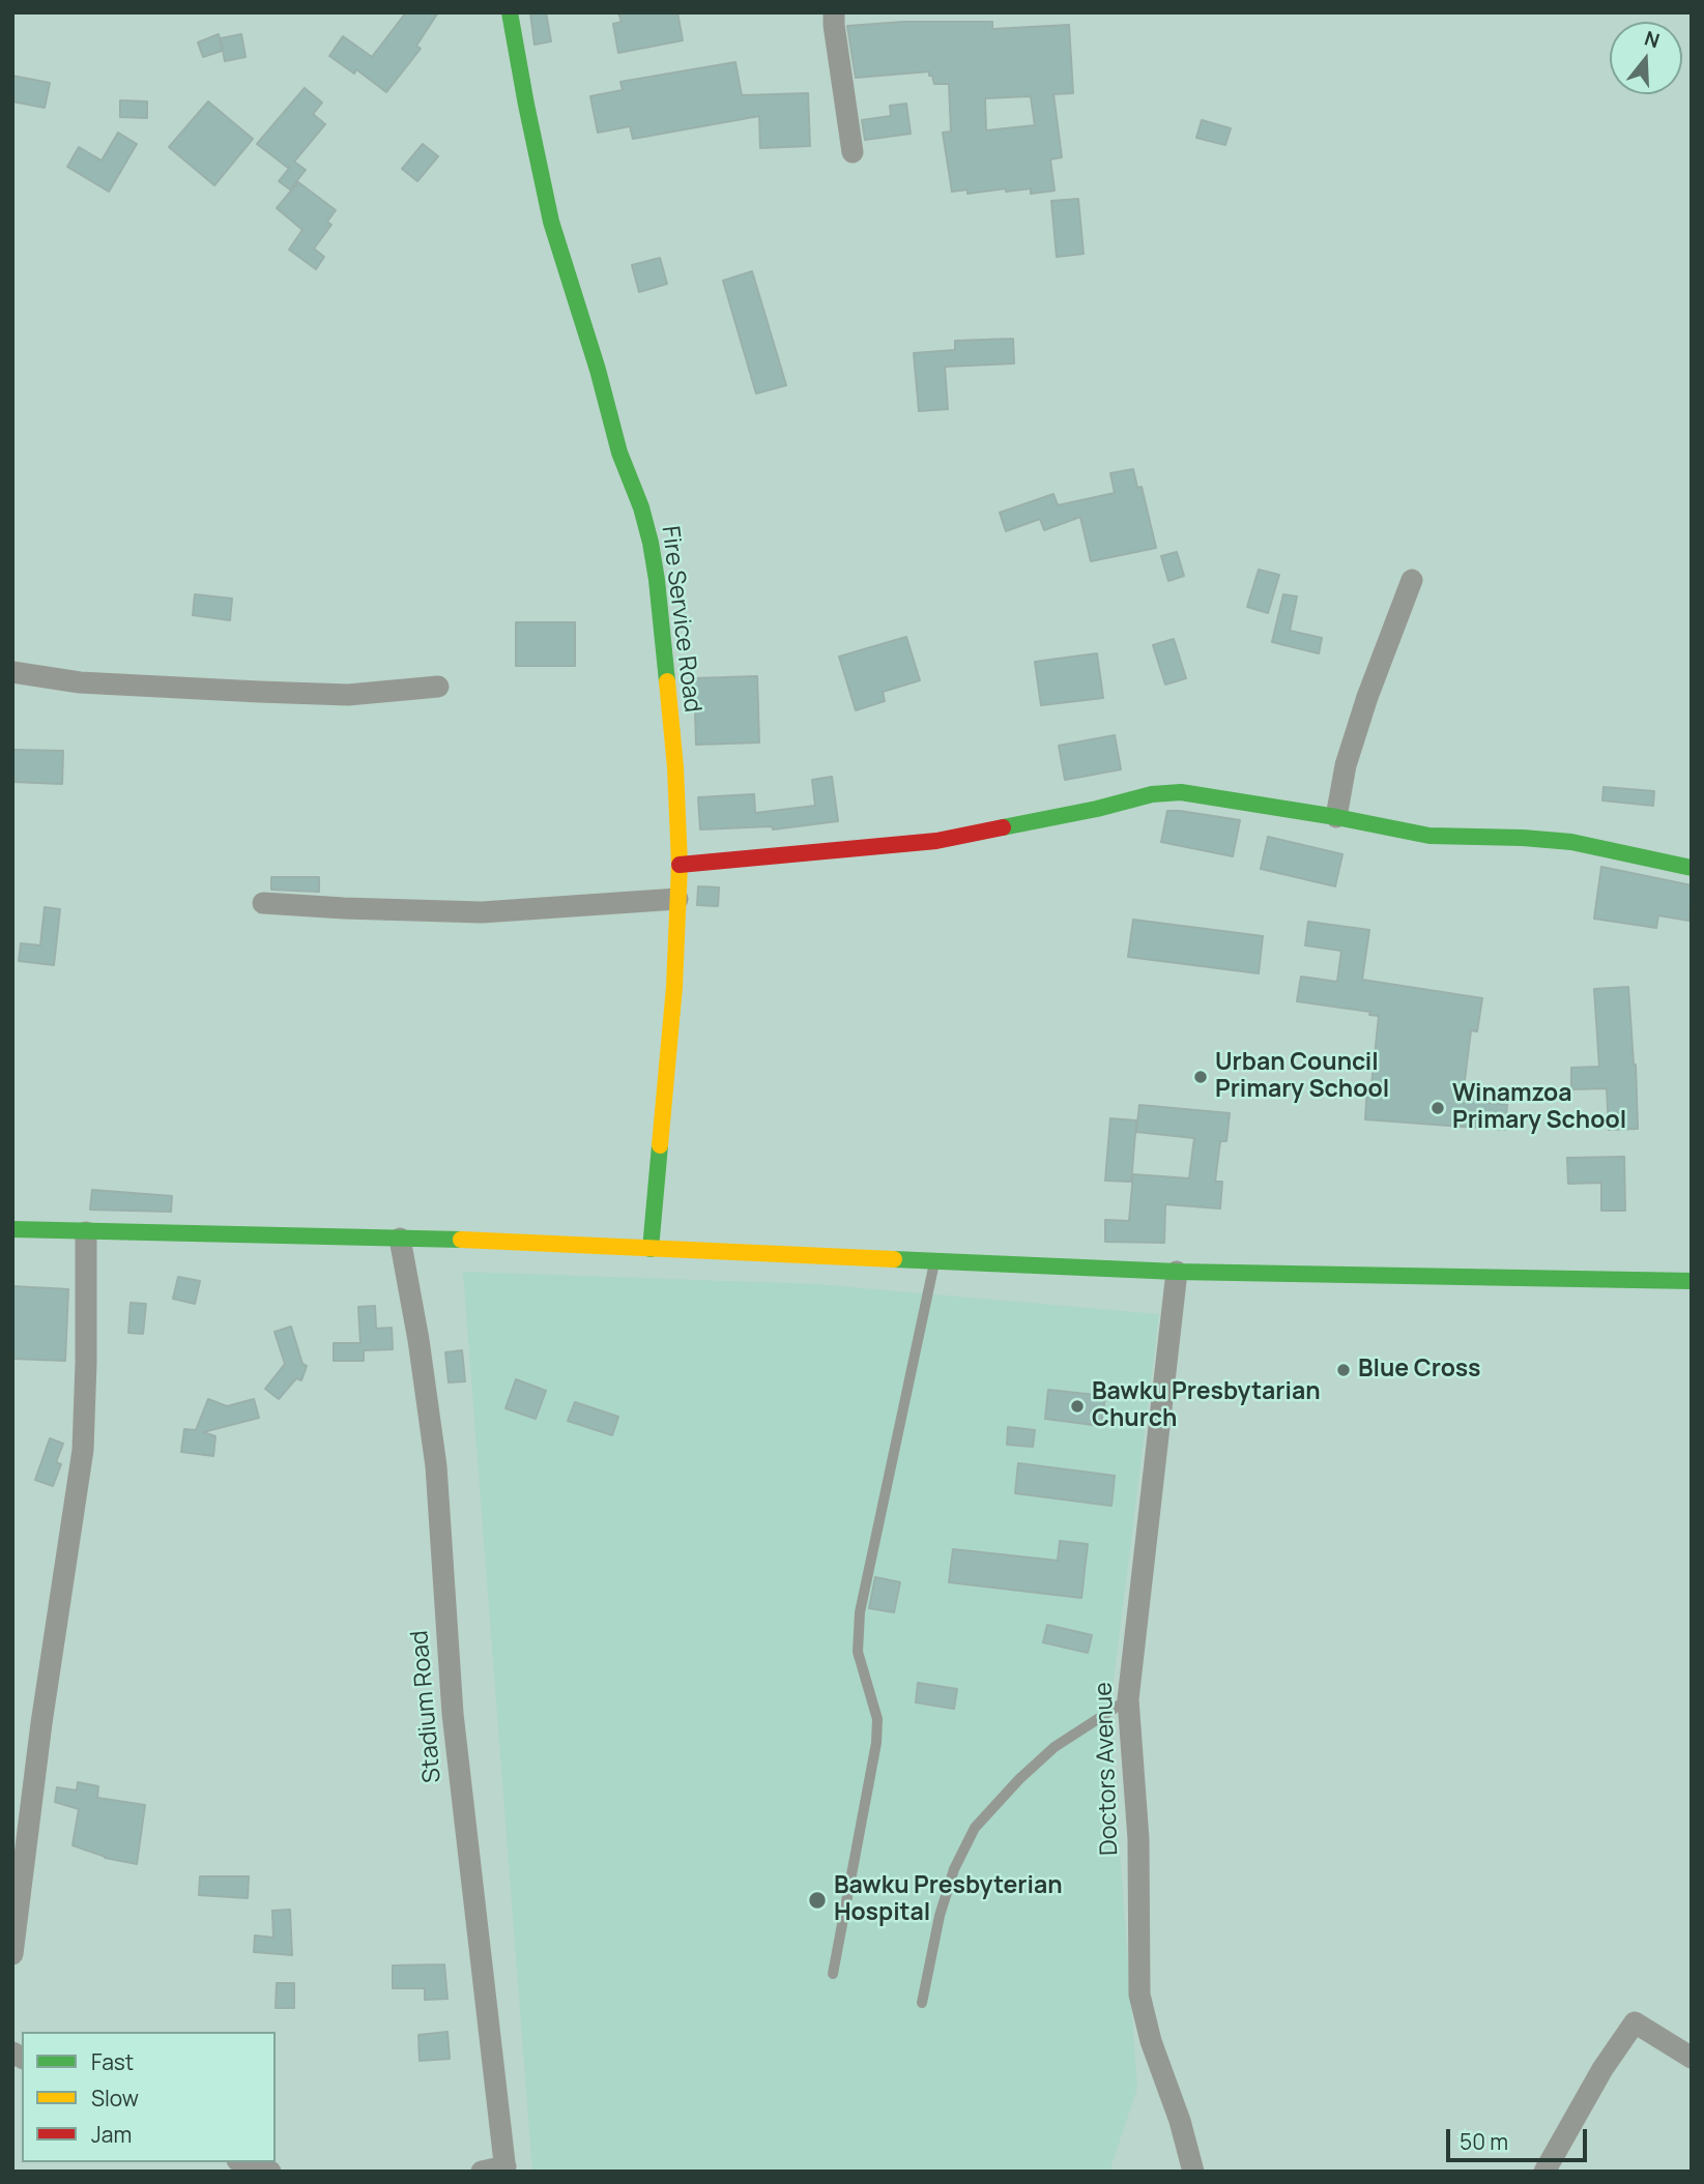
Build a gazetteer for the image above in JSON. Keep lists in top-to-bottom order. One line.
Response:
{"streets":{"main road":["Fire Service Road"],"street":["Stadium Road","Doctors Avenue"]},"places":["Urban Council Primary School","Winamzoa Primary School","Blue Cross","Bawku Presbytarian Church","Bawku Presbyterian Hospital"],"legend":["Fast","Slow","Jam"],"scale_bar":"50 m","north":"top"}
